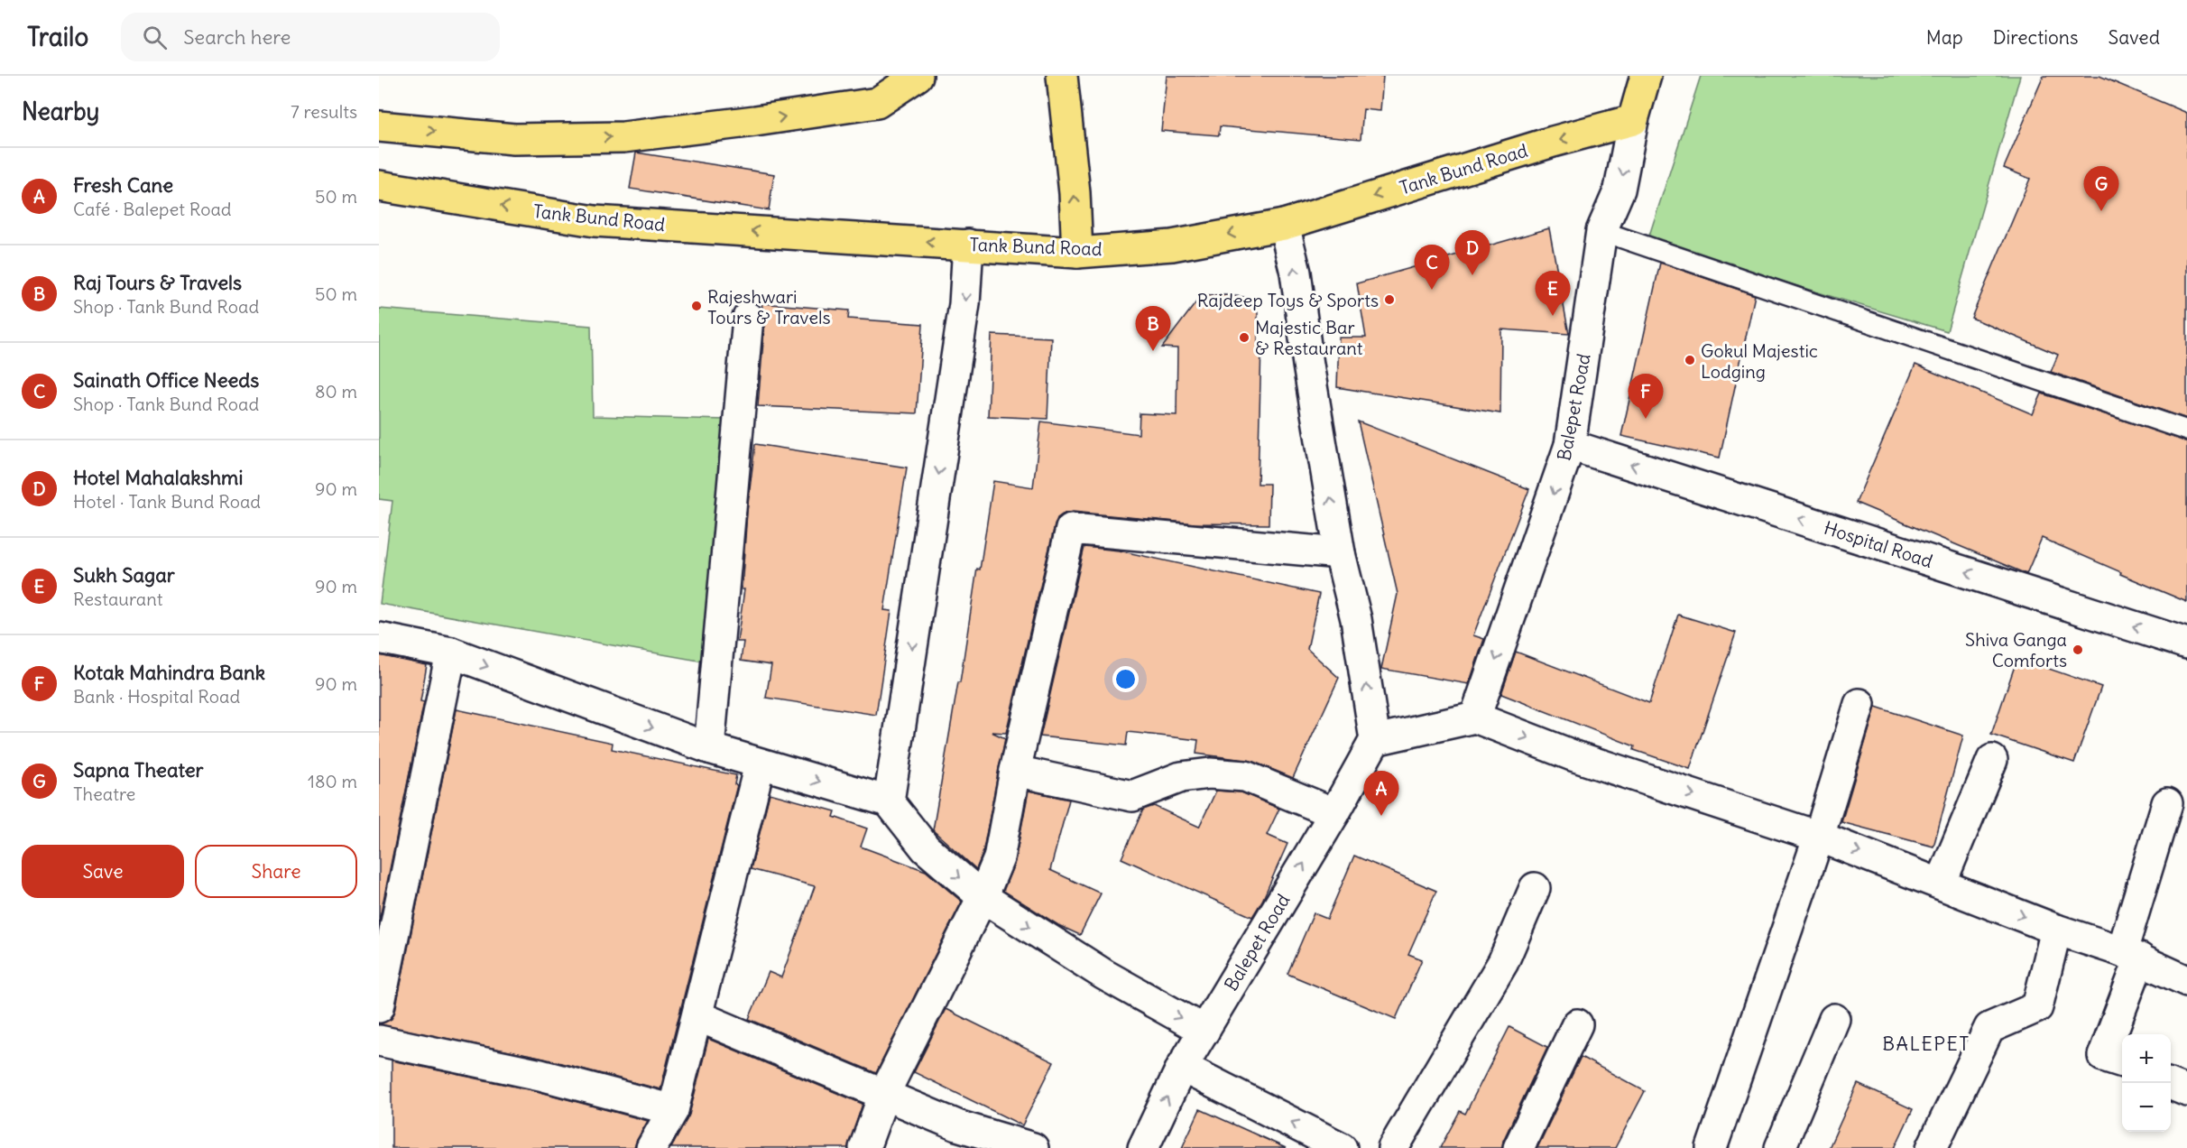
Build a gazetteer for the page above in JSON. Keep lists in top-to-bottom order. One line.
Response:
{"streets":{"main road":["Tank Bund Road"],"street":["Balepet Road","Hospital Road"]},"crossings":[["Tank Bund Road","Balepet Road"],["Balepet Road","Hospital Road"]],"one_way":["Hospital Road"],"districts":["BALEPET"],"places":["Rajdeep Toys & Sports","Rajeshwari Tours & Travels","Majestic Bar & Restaurant","Gokul Majestic Lodging","Shiva Ganga Comforts"],"page":{"header":"Trailo","search":"Search here","nav":["Map","Directions","Saved"],"heading":["Nearby","7 results"],"list":[{"mark":"A","name":"Fresh Cane","note":"Café · Balepet Road","value":"50 m"},{"mark":"B","name":"Raj Tours & Travels","note":"Shop · Tank Bund Road","value":"50 m"},{"mark":"C","name":"Sainath Office Needs","note":"Shop · Tank Bund Road","value":"80 m"},{"mark":"D","name":"Hotel Mahalakshmi","note":"Hotel · Tank Bund Road","value":"90 m"},{"mark":"E","name":"Sukh Sagar","note":"Restaurant","value":"90 m"},{"mark":"F","name":"Kotak Mahindra Bank","note":"Bank · Hospital Road","value":"90 m"},{"mark":"G","name":"Sapna Theater","note":"Theatre","value":"180 m"}],"pins":["G","D","C","E","B","F","A"],"buttons":["Save","Share"],"map_buttons":["+","−"]}}
